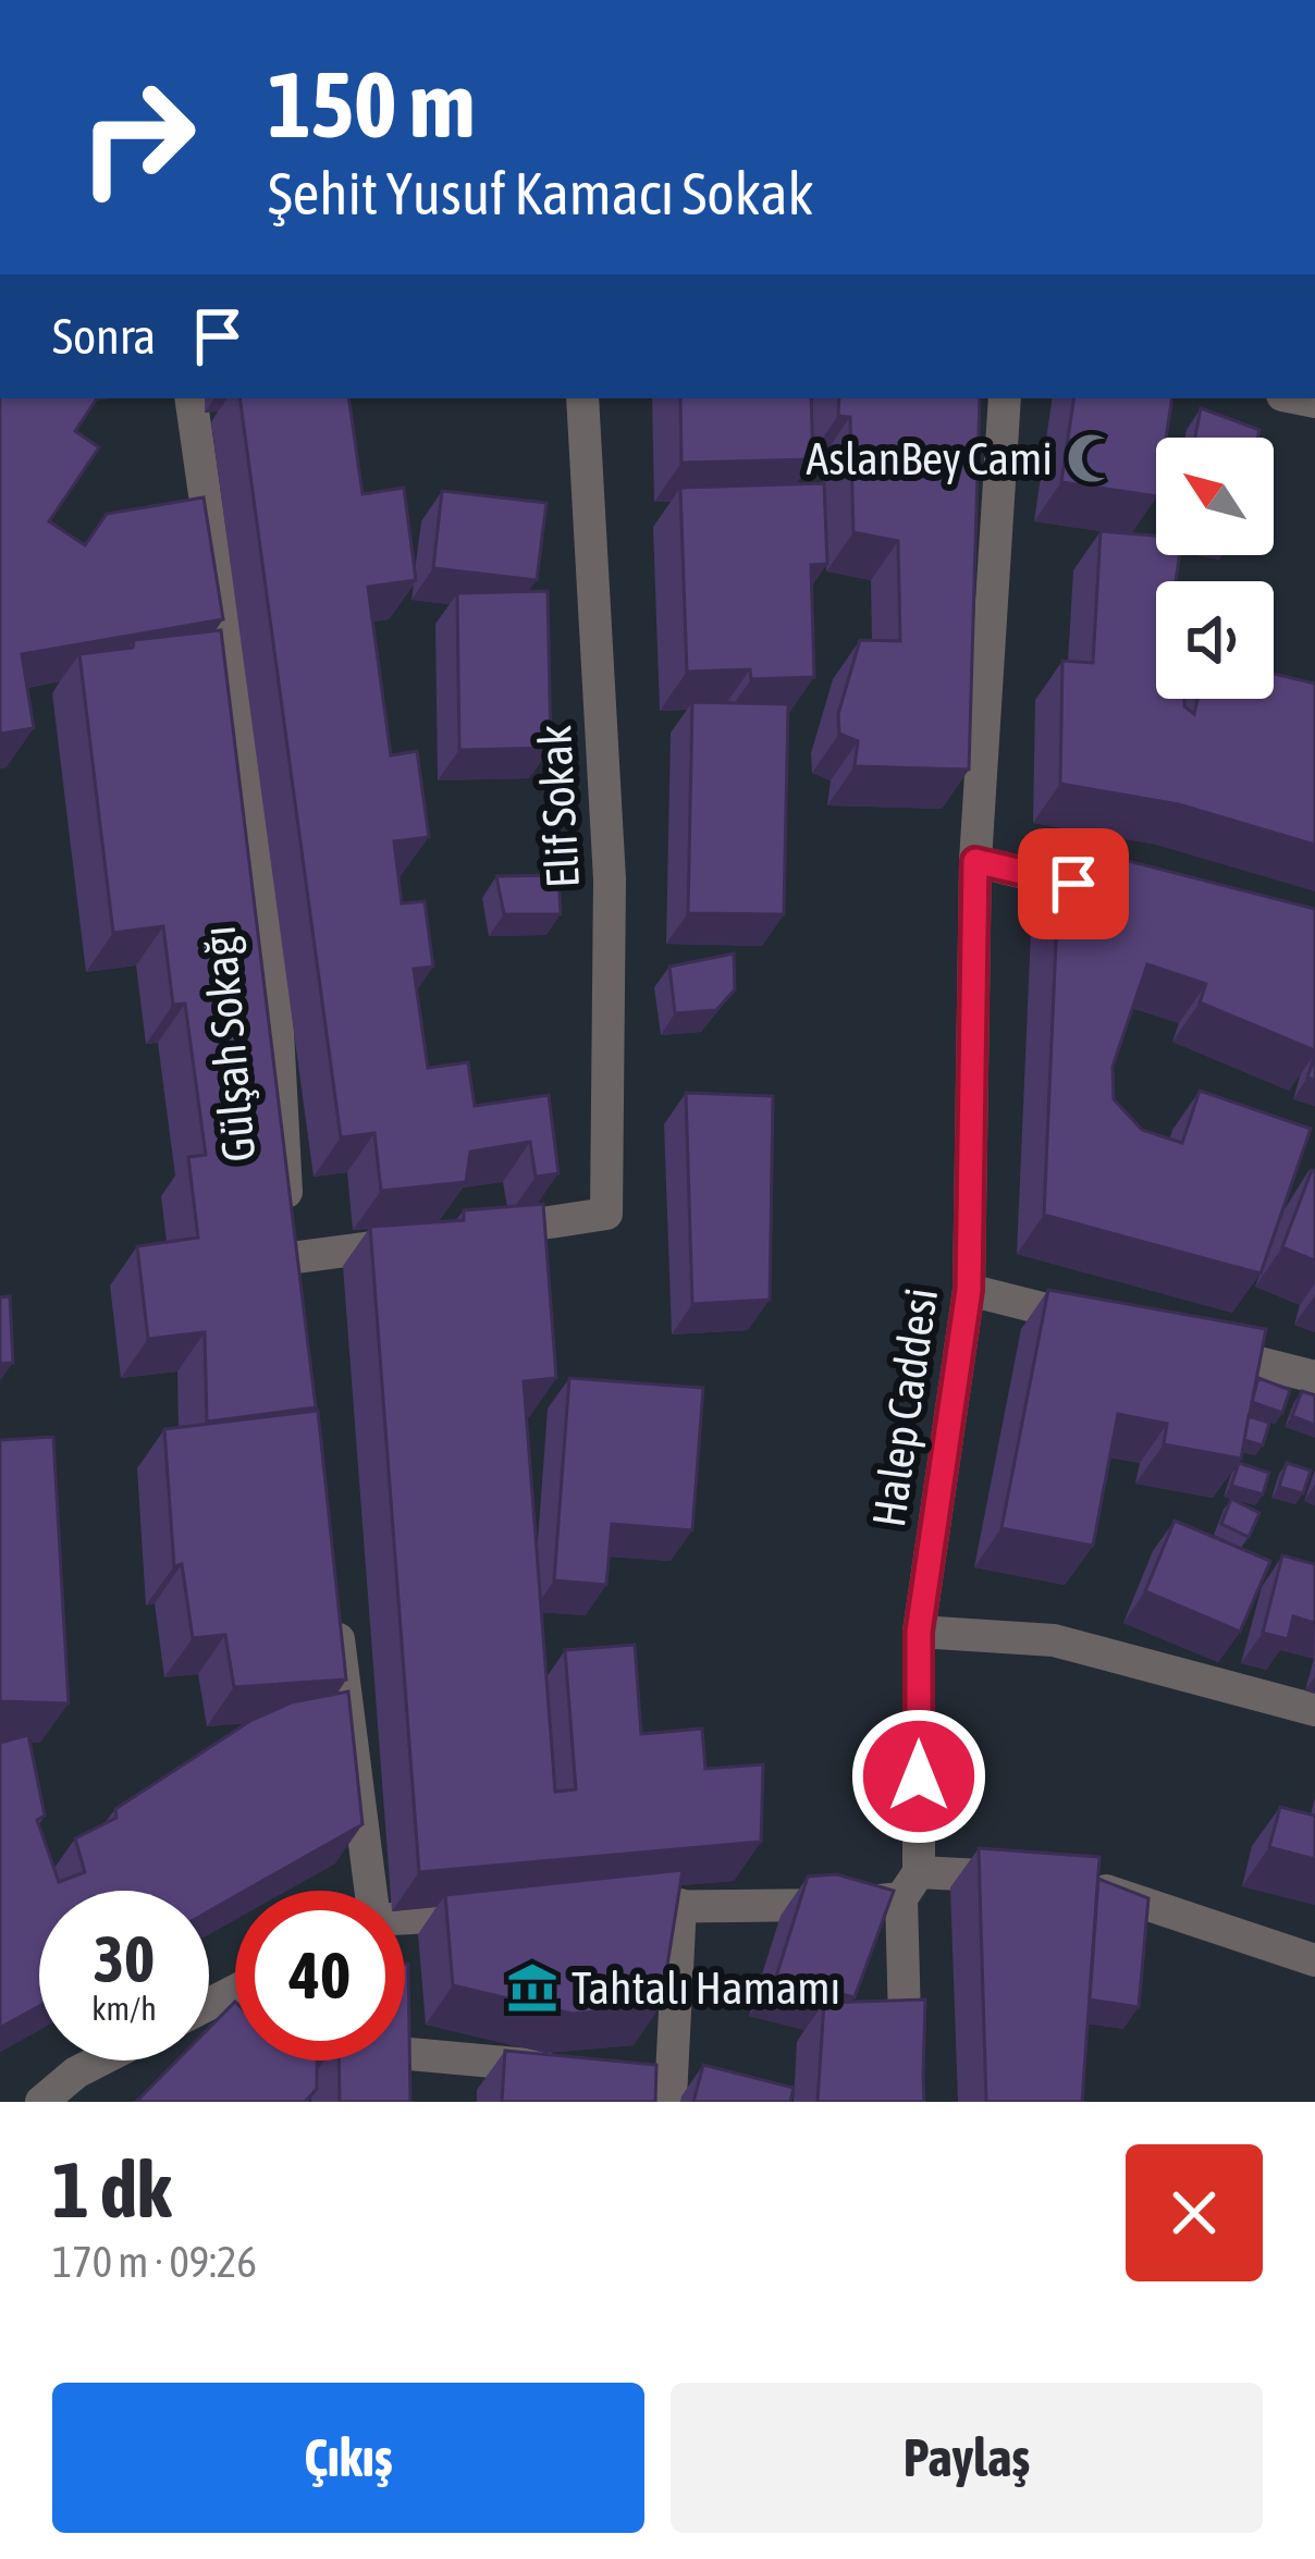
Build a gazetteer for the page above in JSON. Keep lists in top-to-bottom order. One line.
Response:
{"streets":{"street":["Elif Sokak","Gülşah Sokağı","Halep Caddesi"]},"places":{"mosque":["AslanBey Cami"],"museum":["Tahtalı Hamamı"]},"north":"top left","page":{"turn":["150 m","Şehit Yusuf Kamacı Sokak"],"then":"Sonra","speed":"30 km/h","limit":"40","heading":["1 dk","170 m · 09:26"],"buttons":["Çıkış","Paylaş"]}}
